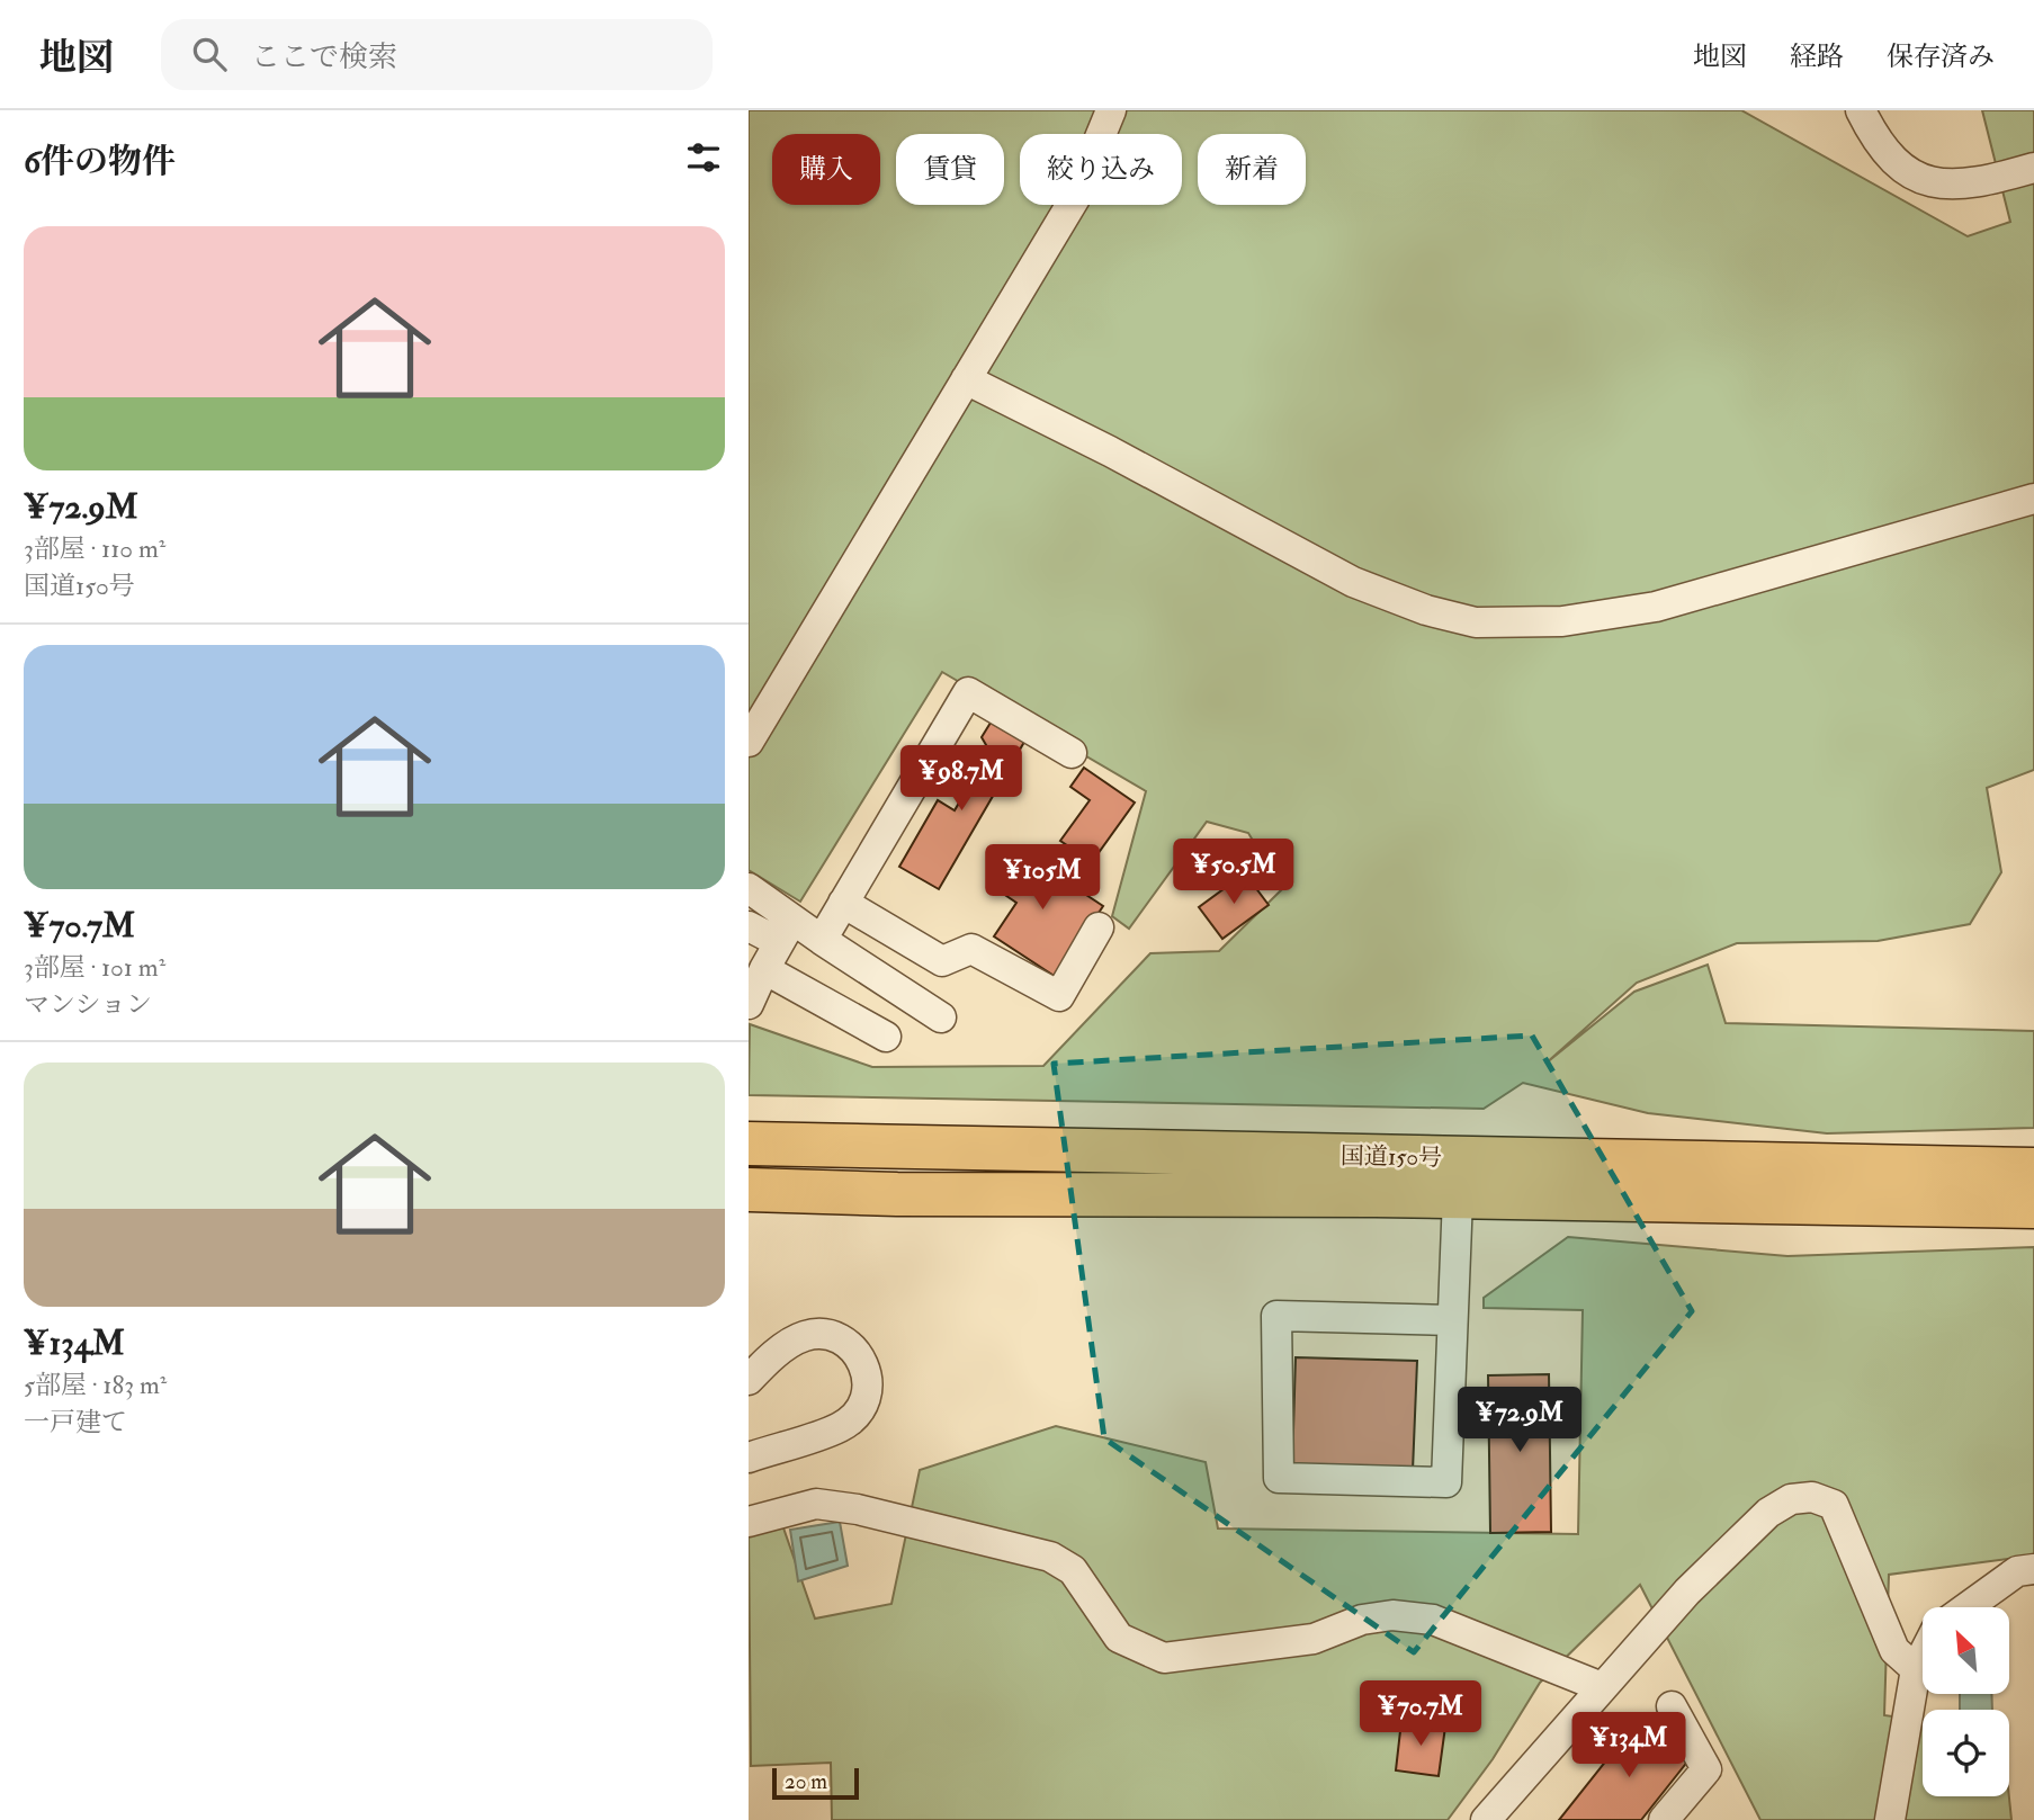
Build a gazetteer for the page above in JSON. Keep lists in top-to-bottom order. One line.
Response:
{"streets":{"highway":["国道150号"]},"scale_bar":"20 m","north":"top left","page":{"header":"地図","search":"ここで検索","nav":["地図","経路","保存済み"],"heading":"6件の物件","chip":["購入","賃貸","絞り込み","新着"],"list":[{"name":"¥72.9M","note":"3部屋 · 110 m² · 国道150号"},{"name":"¥70.7M","note":"3部屋 · 101 m² · マンション"},{"name":"¥134M","note":"5部屋 · 183 m² · 一戸建て"}],"price":["¥98.7M","¥50.5M","¥105M","¥72.9M","¥70.7M","¥134M"],"scale":"20 m"}}
